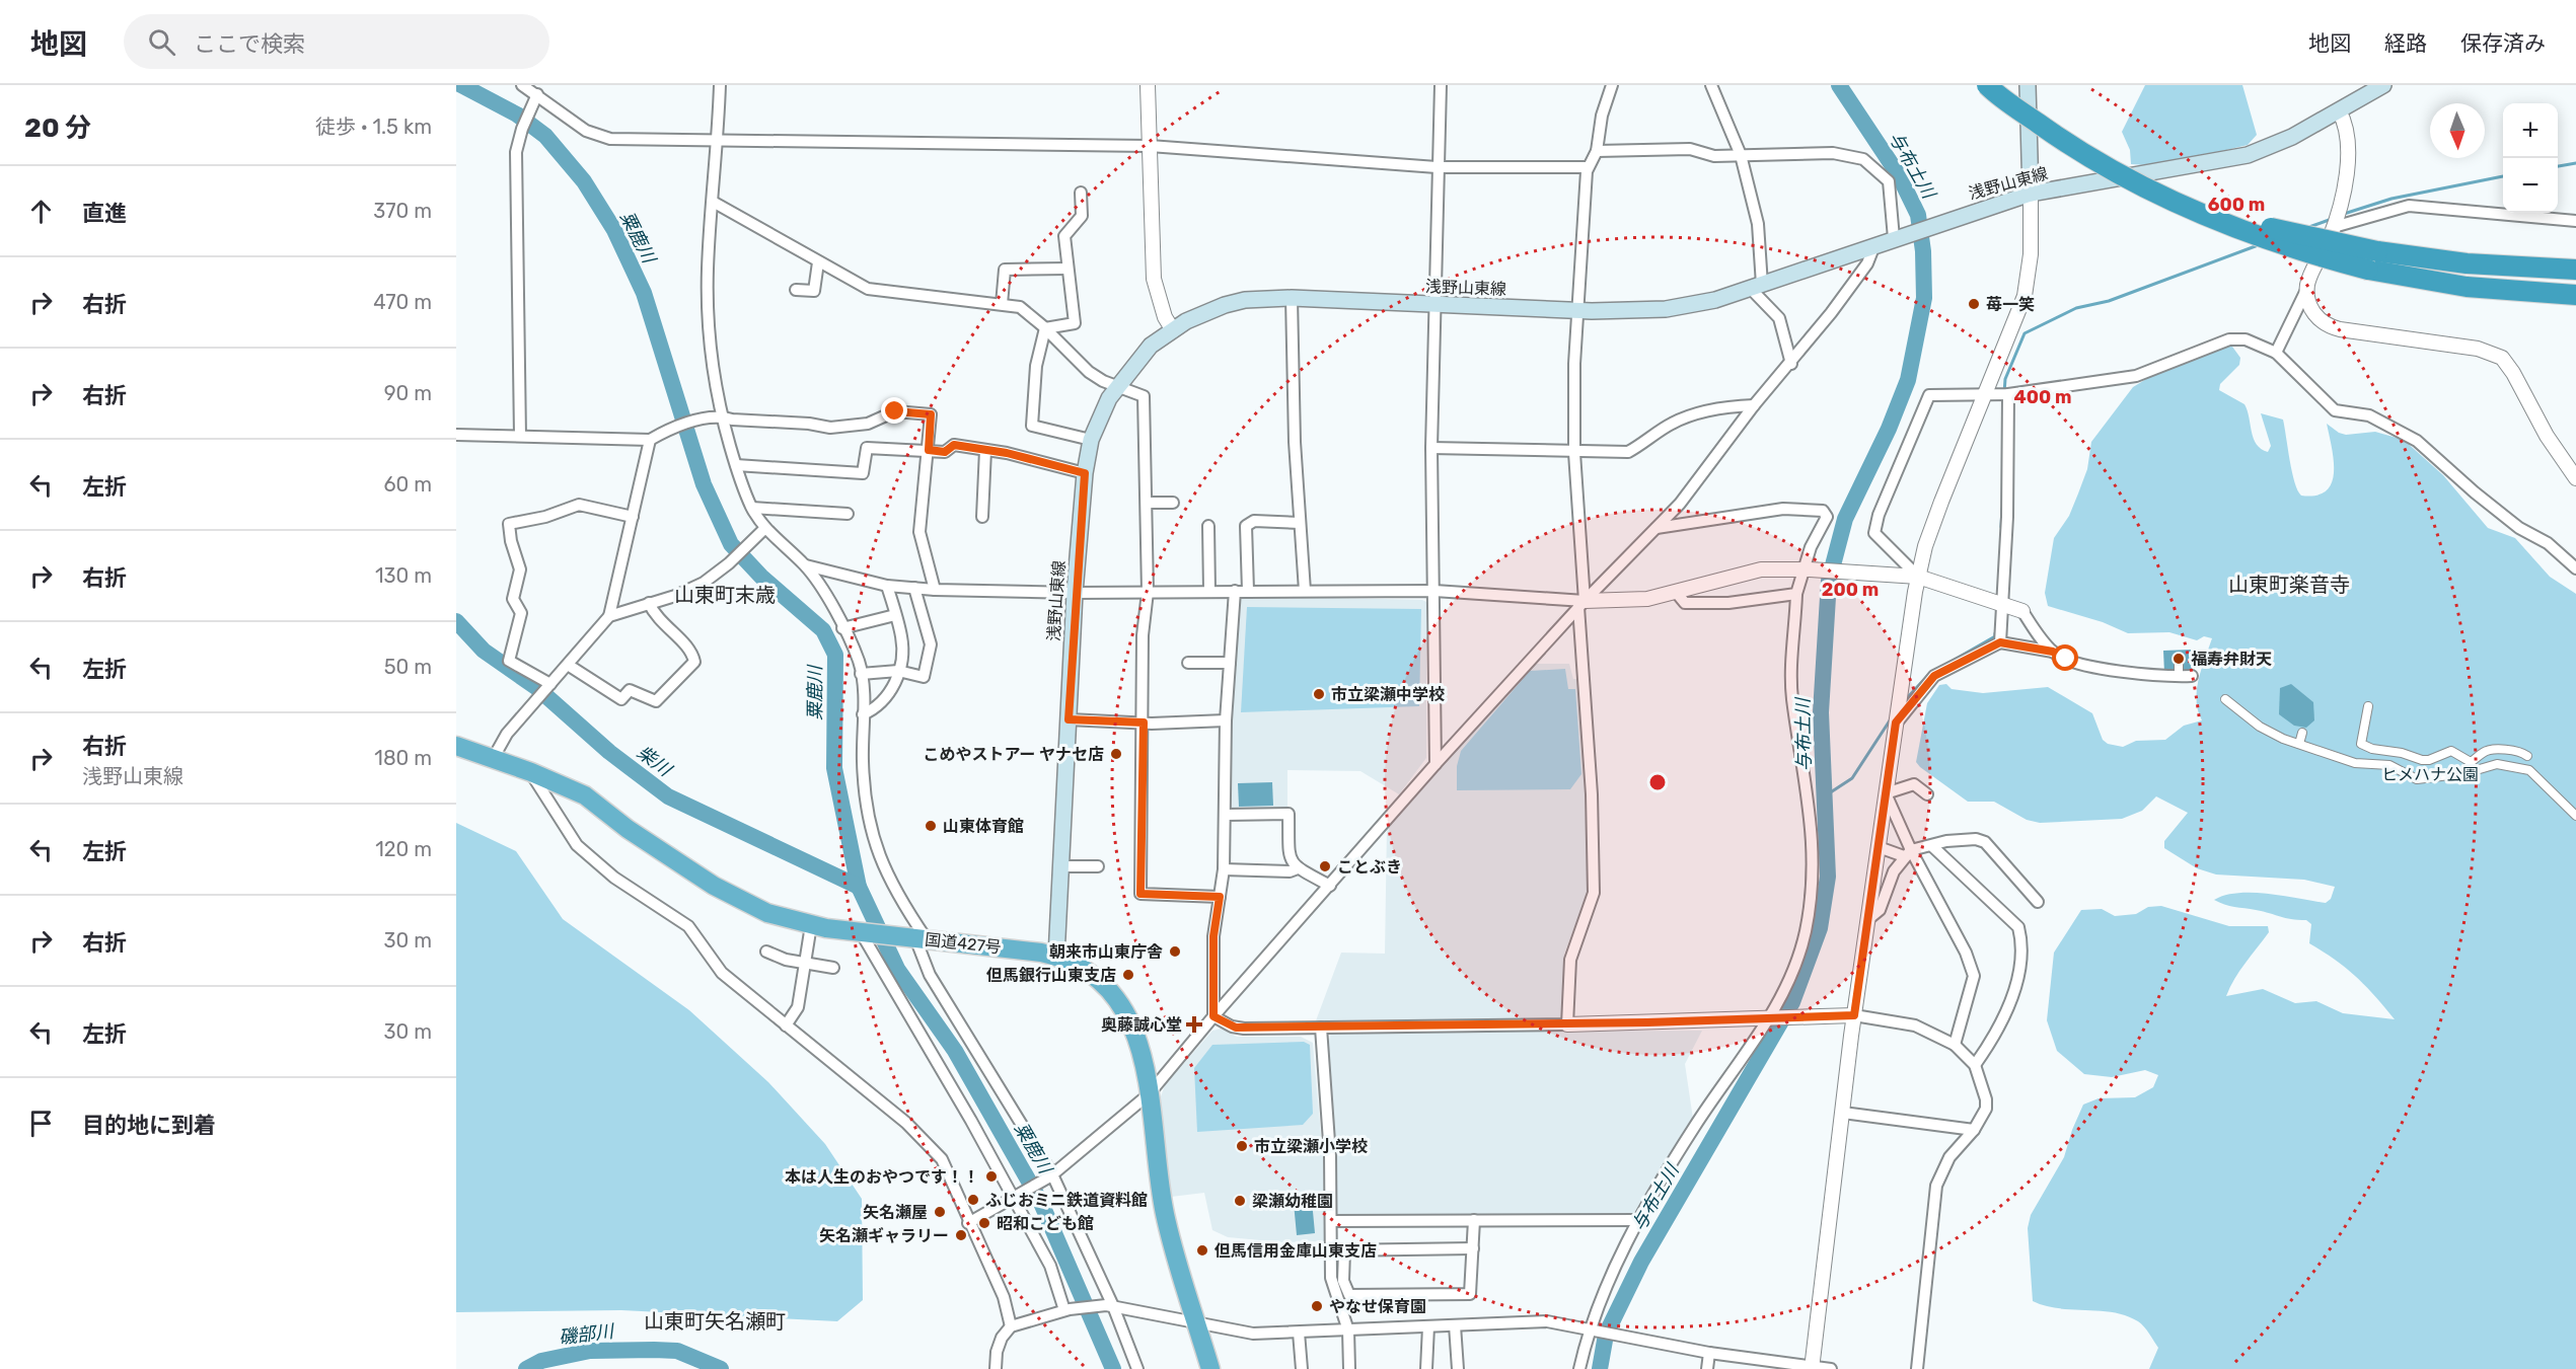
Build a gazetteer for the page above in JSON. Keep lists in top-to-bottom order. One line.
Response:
{"streets":{"highway":["国道427号"],"main road":["浅野山東線"]},"crossings":[["浅野山東線","国道427号"]],"districts":["山東町楽音寺","山東町末歳","山東町矢名瀬町"],"water":["与布土川","粟鹿川","柴川","磯部川"],"parks":["ヒメハナ公園"],"places":{"other":["苺一笑","福寿弁財天","市立梁瀬中学校","こめやストアー ヤナセ店","山東体育館","ことぶき","朝来市山東庁舎","但馬銀行山東支店","市立梁瀬小学校","本は人生のおやつです！！","ふじおミニ鉄道資料館","梁瀬幼稚園","矢名瀬屋","昭和こども館","矢名瀬ギャラリー","但馬信用金庫山東支店","やなせ保育園"],"health":["奥藤誠心堂"]},"north":"bottom","page":{"header":"地図","search":"ここで検索","nav":["地図","経路","保存済み"],"heading":["20 分","徒歩 · 1.5 km"],"map_buttons":["+","−"],"list":[["直進","370 m"],["右折","470 m"],["右折","90 m"],["左折","60 m"],["右折","130 m"],["左折","50 m"],["右折","浅野山東線","180 m"],["左折","120 m"],["右折","30 m"],["左折","30 m"],"目的地に到着"]},"rings":["600 m","400 m","200 m"]}
